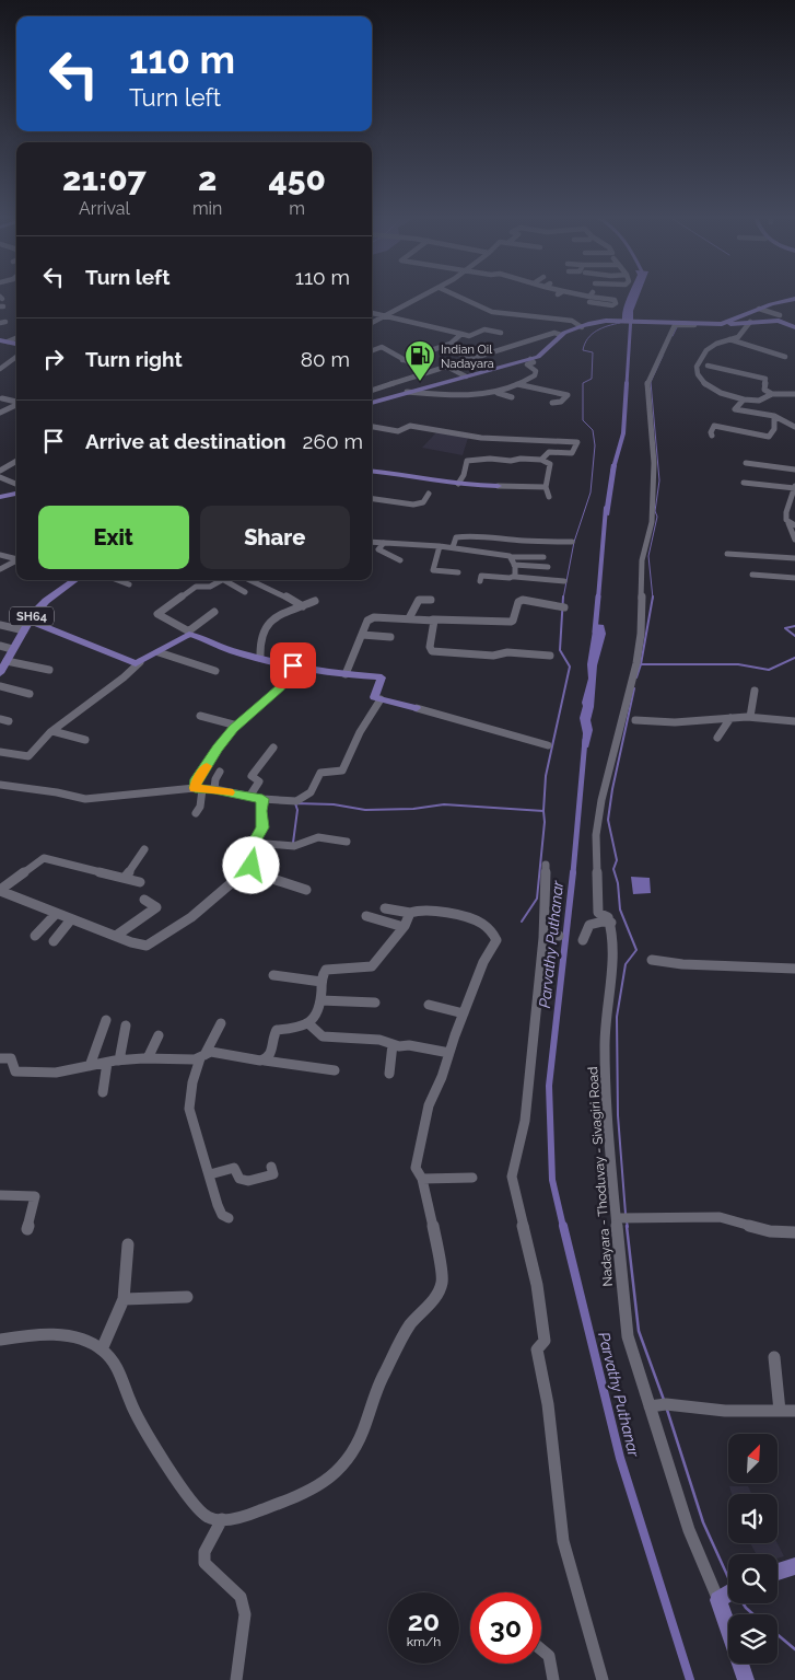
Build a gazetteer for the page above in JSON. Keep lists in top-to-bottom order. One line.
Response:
{"streets":{"main road":["SH64"],"street":["Nadayara - Thoduvay - Sivagiri Road"]},"water":["Parvathy Puthanar"],"places":{"fuel station":["Indian Oil Nadayara"]},"north":"top right","page":{"turn":["110 m","Turn left"],"eta":["21:07","Arrival","2","min","450","m"],"list":[{"name":"Turn left","value":"110 m"},{"name":"Turn right","value":"80 m"},{"name":"Arrive at destination","value":"260 m"}],"buttons":["Exit","Share"],"speed":"20 km/h","limit":"30"}}
